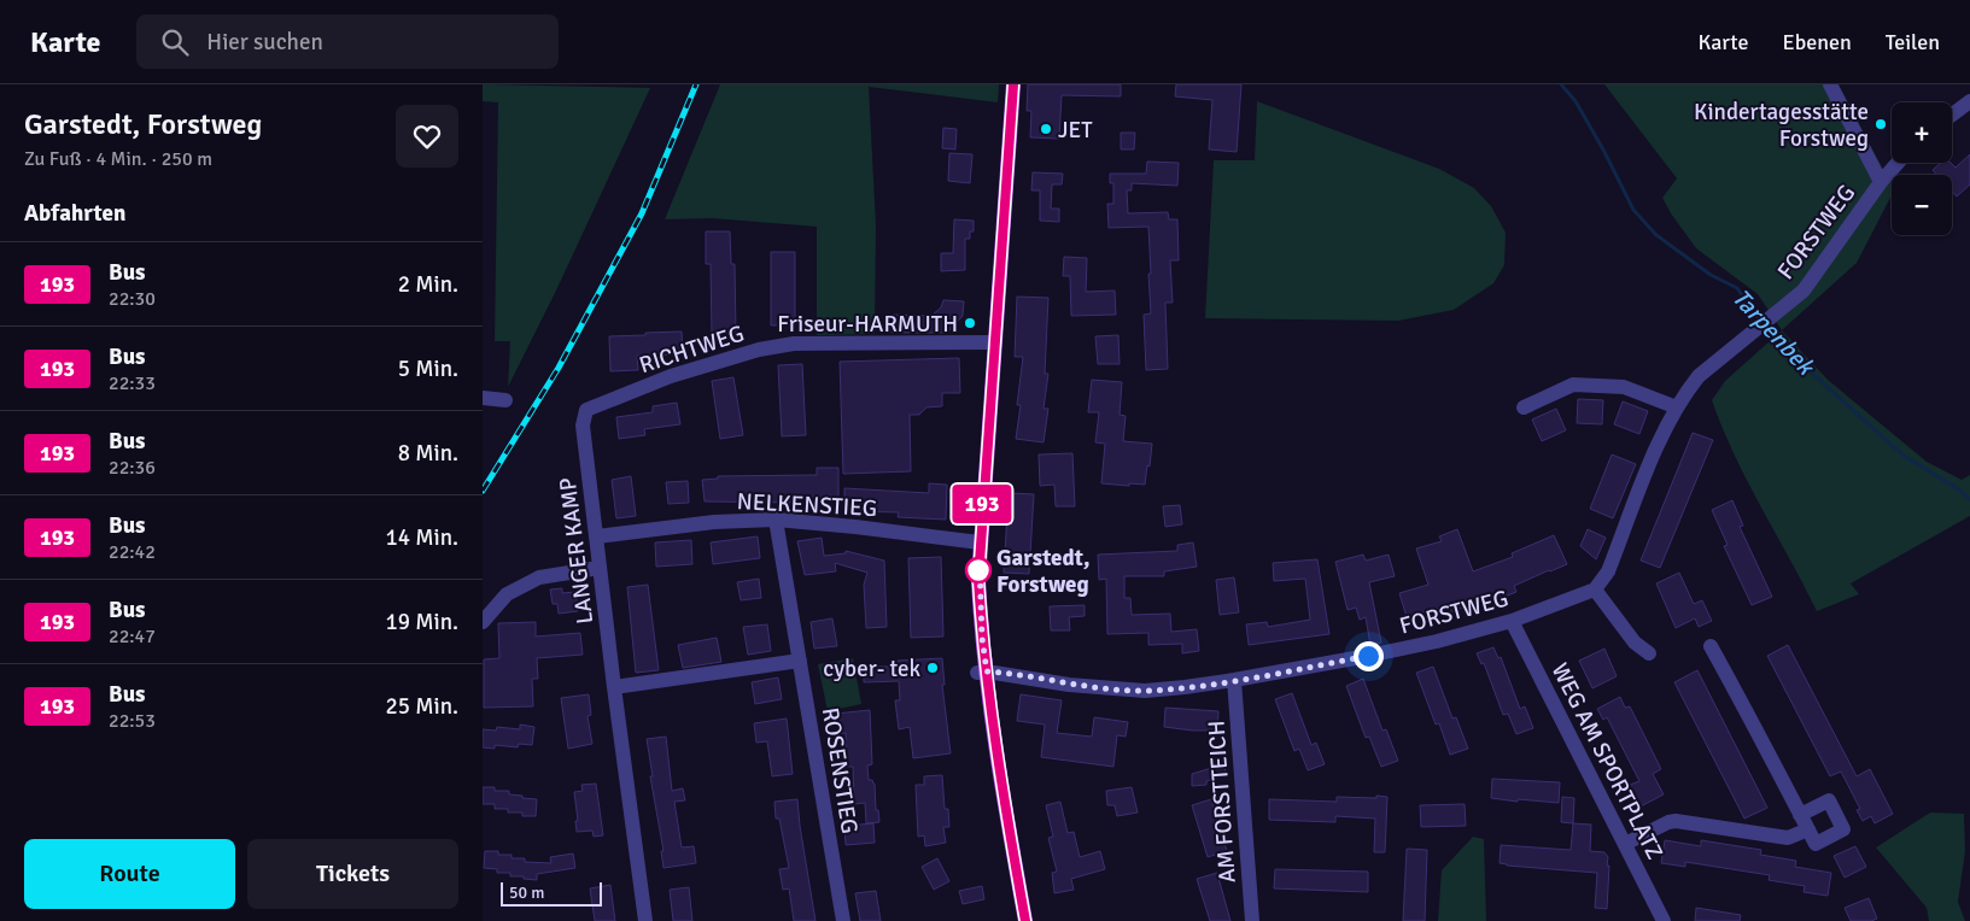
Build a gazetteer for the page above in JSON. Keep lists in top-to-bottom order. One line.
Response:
{"streets":{"street":["FORSTWEG","RICHTWEG","NELKENSTIEG","LANGER KAMP","WEG AM SPORTPLATZ","ROSENSTIEG","AM FORSTTEICH"]},"crossings":[["FORSTWEG","WEG AM SPORTPLATZ"],["FORSTWEG","AM FORSTTEICH"],["RICHTWEG","LANGER KAMP"],["NELKENSTIEG","LANGER KAMP"],["NELKENSTIEG","ROSENSTIEG"]],"water":["Tarpenbek"],"places":["Kindertagesstätte Forstweg","JET","Friseur-HARMUTH","Garstedt, Forstweg","cyber- tek"],"lines":["bus line 193"],"scale_bar":"50 m","page":{"header":"Karte","search":"Hier suchen","nav":["Karte","Ebenen","Teilen"],"heading":[["Garstedt, Forstweg","Zu Fuß · 4 Min. · 250 m"],"Abfahrten"],"on_map":"193","map_buttons":["+","−"],"list":[{"mark":"193","name":"Bus","note":"22:30","value":"2 Min."},{"mark":"193","name":"Bus","note":"22:33","value":"5 Min."},{"mark":"193","name":"Bus","note":"22:36","value":"8 Min."},{"mark":"193","name":"Bus","note":"22:42","value":"14 Min."},{"mark":"193","name":"Bus","note":"22:47","value":"19 Min."},{"mark":"193","name":"Bus","note":"22:53","value":"25 Min."}],"buttons":["Route","Tickets"],"scale":"50 m"}}
